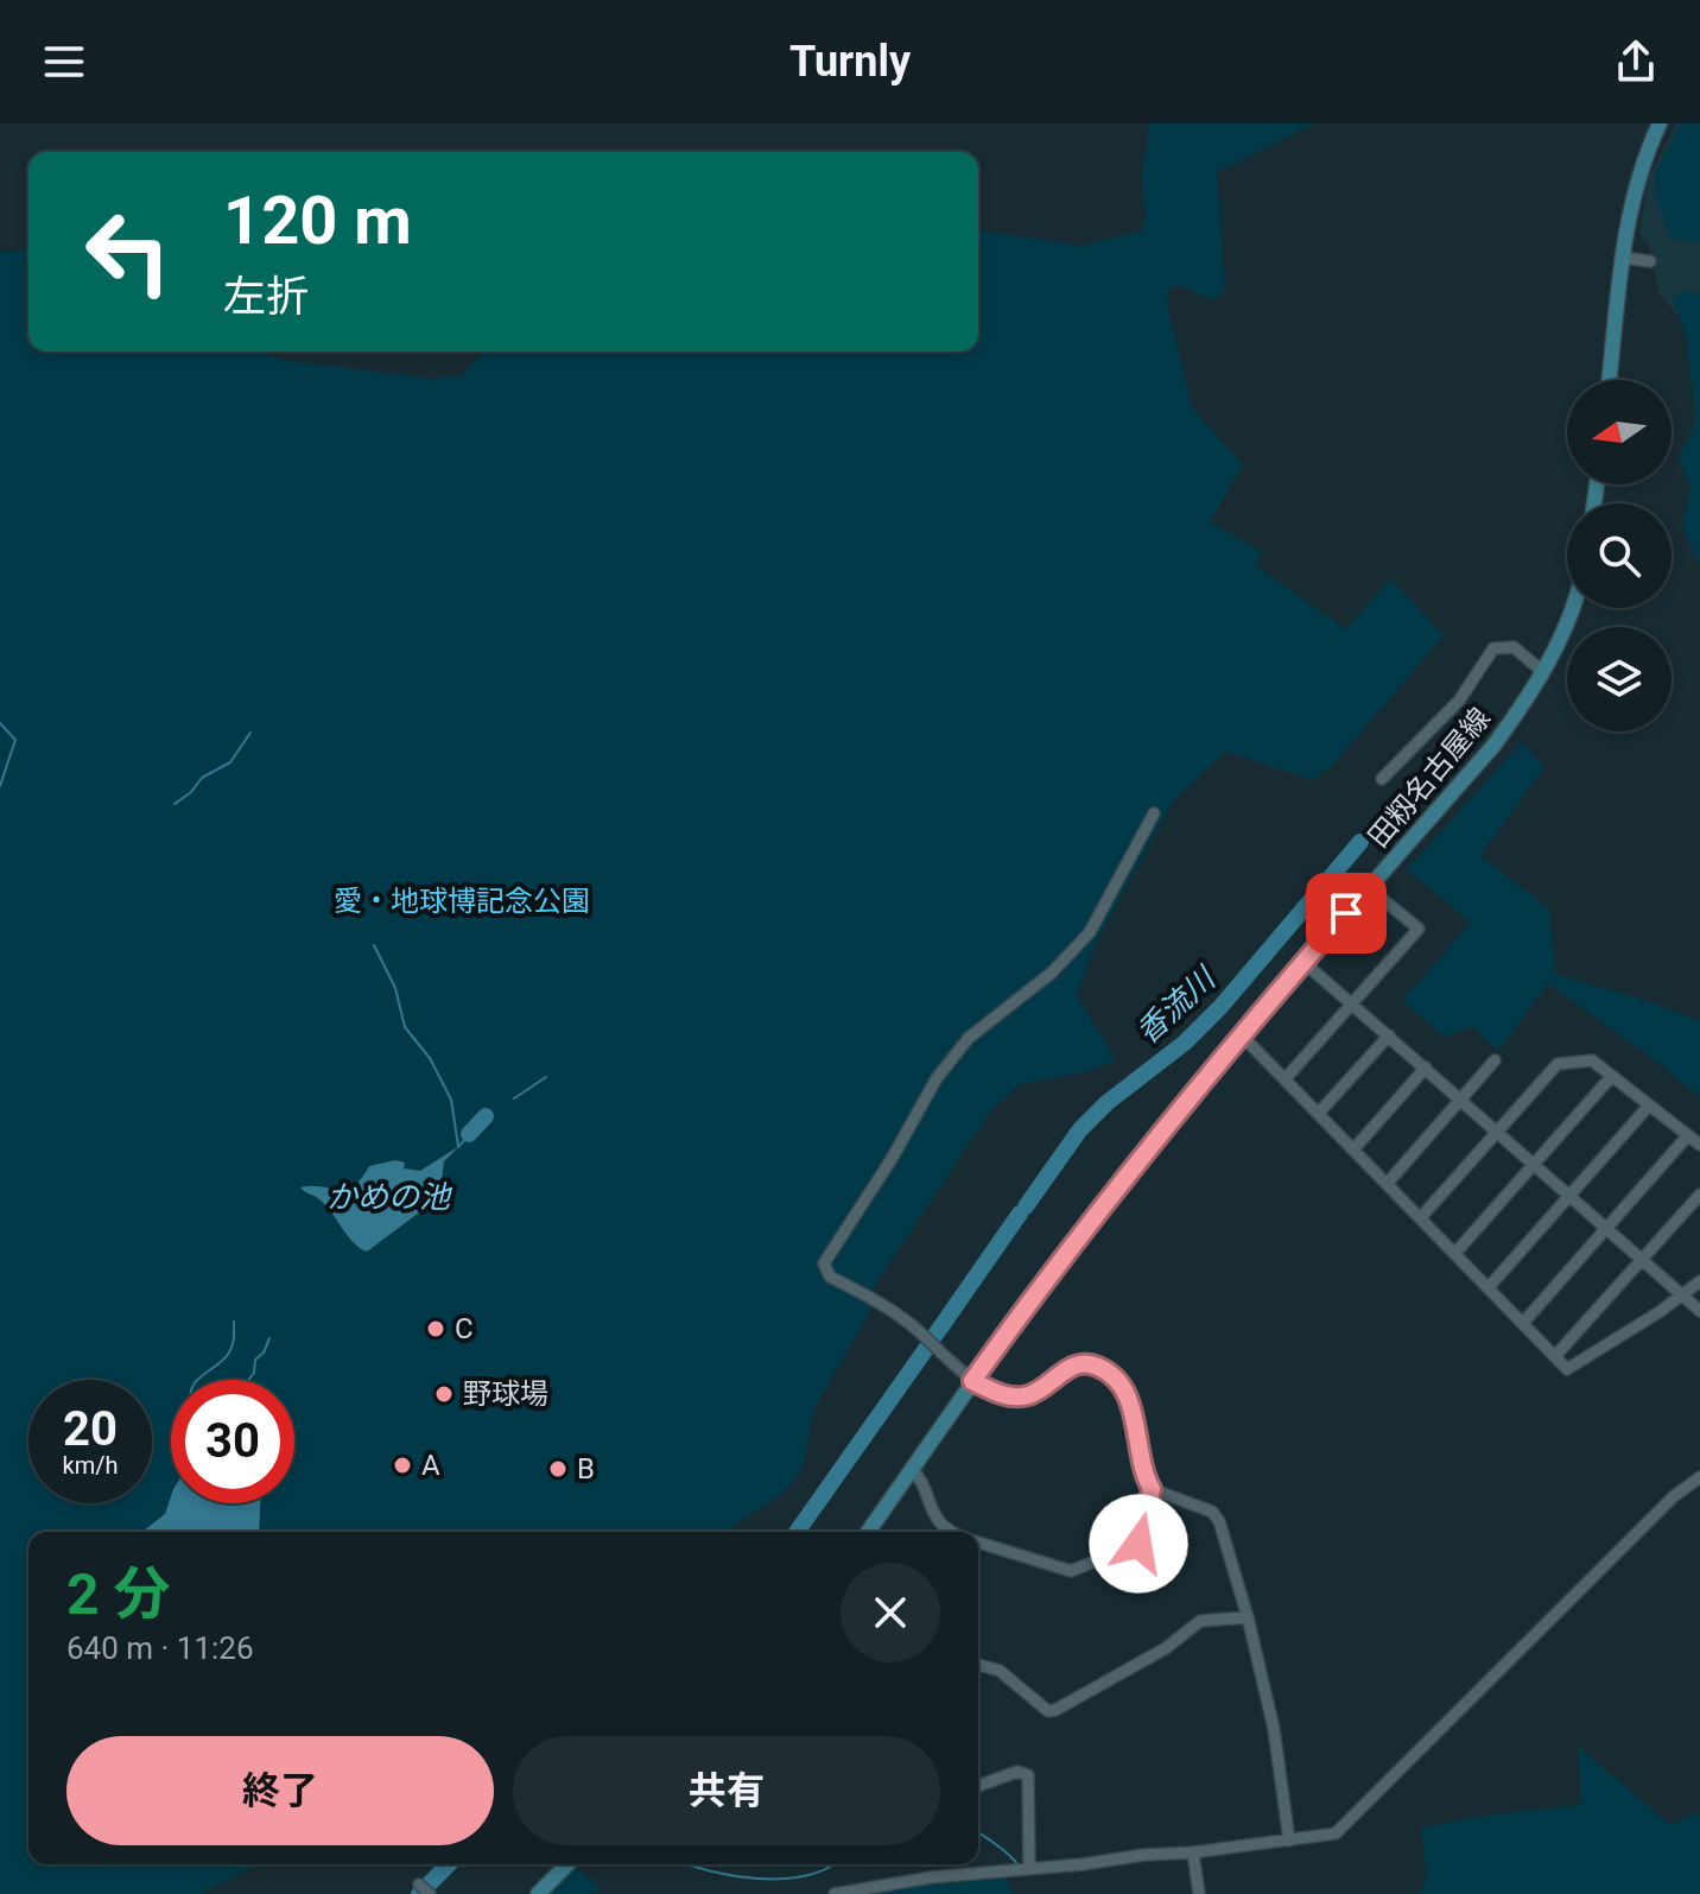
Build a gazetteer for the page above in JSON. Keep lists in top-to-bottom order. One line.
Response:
{"streets":{"main road":["田籾名古屋線"]},"water":["香流川","かめの池"],"parks":["愛・地球博記念公園"],"places":["C","野球場","A","B"],"north":"left","page":{"header":"Turnly","turn":["120 m","左折"],"speed":"20 km/h","limit":"30","heading":["2 分","640 m · 11:26"],"buttons":["終了","共有"]}}
